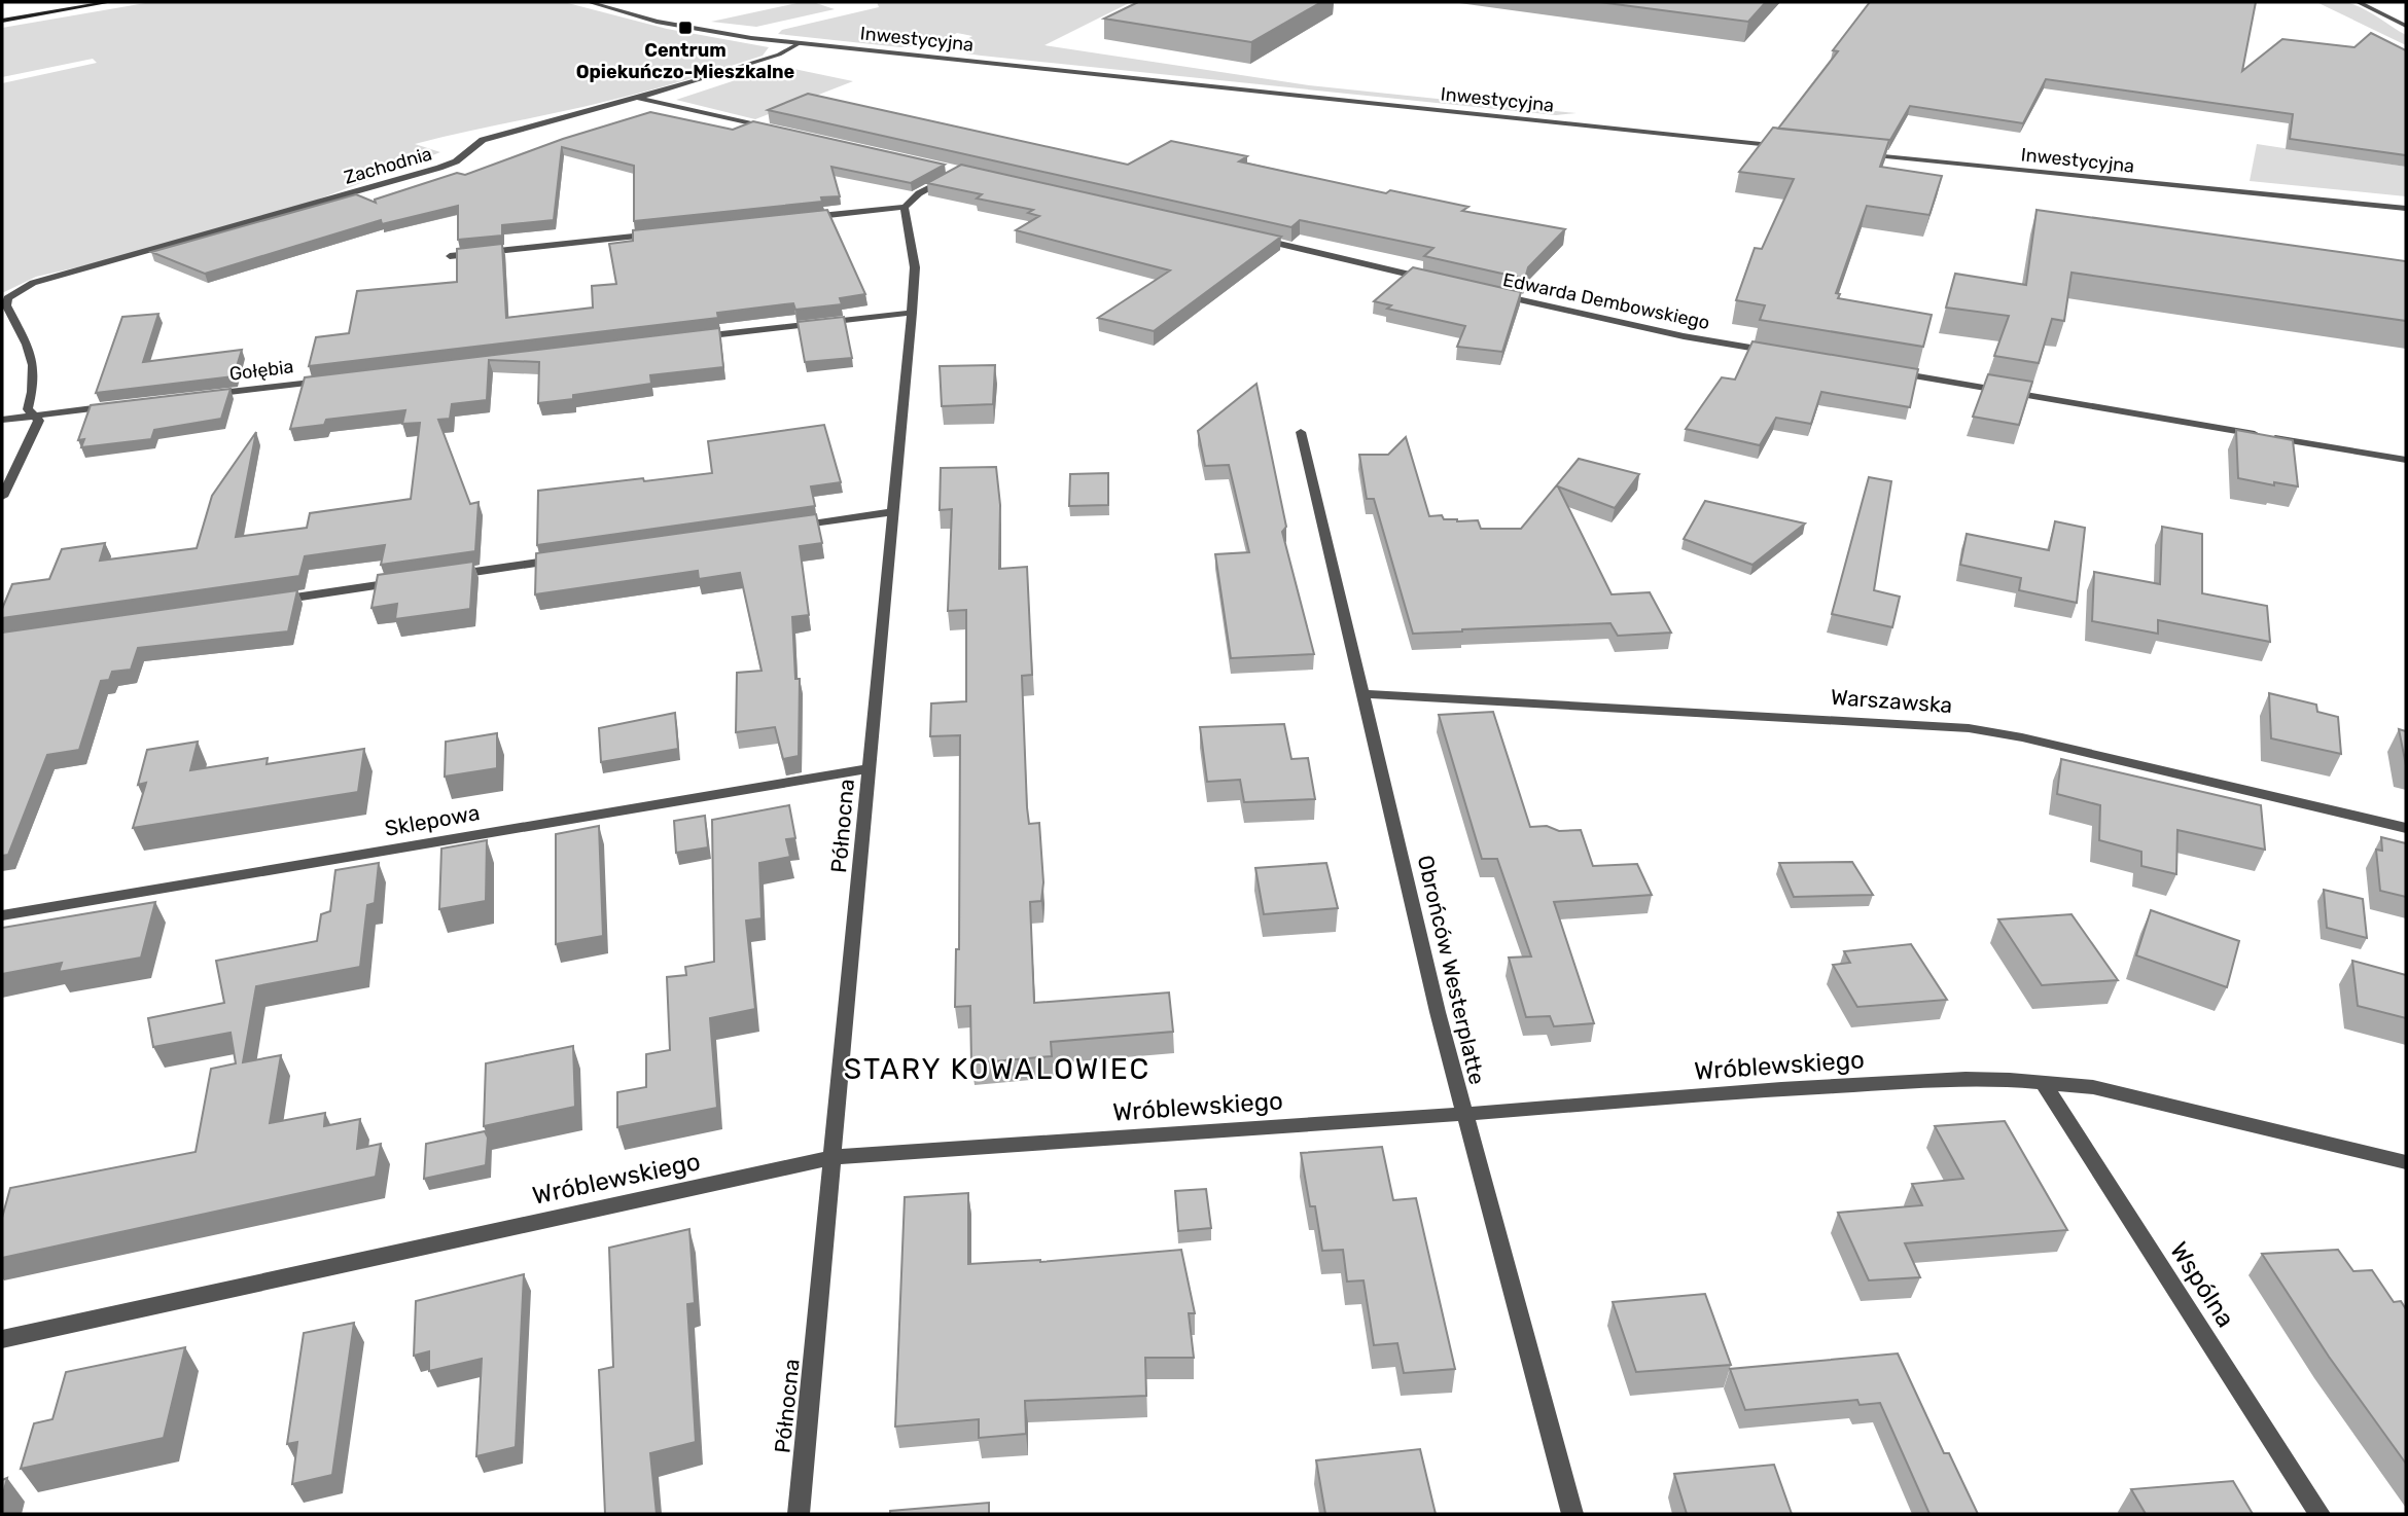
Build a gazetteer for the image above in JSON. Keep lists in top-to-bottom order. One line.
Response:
{"streets":{"street":["Inwestycyjna","Zachodnia","Edwarda Dembowskiego","Gołębia","Warszawska","Sklepowa","Północna","Obrońców Westerplatte","Wróblewskiego","Wspólna"]},"crossings":[["Inwestycyjna","Zachodnia"],["Warszawska","Obrońców Westerplatte"],["Sklepowa","Północna"],["Północna","Wróblewskiego"],["Obrońców Westerplatte","Wróblewskiego"],["Wróblewskiego","Wspólna"]],"districts":["STARY KOWALOWIEC"],"places":{"transit":["Centrum Opiekuńczo-Mieszkalne"]}}
